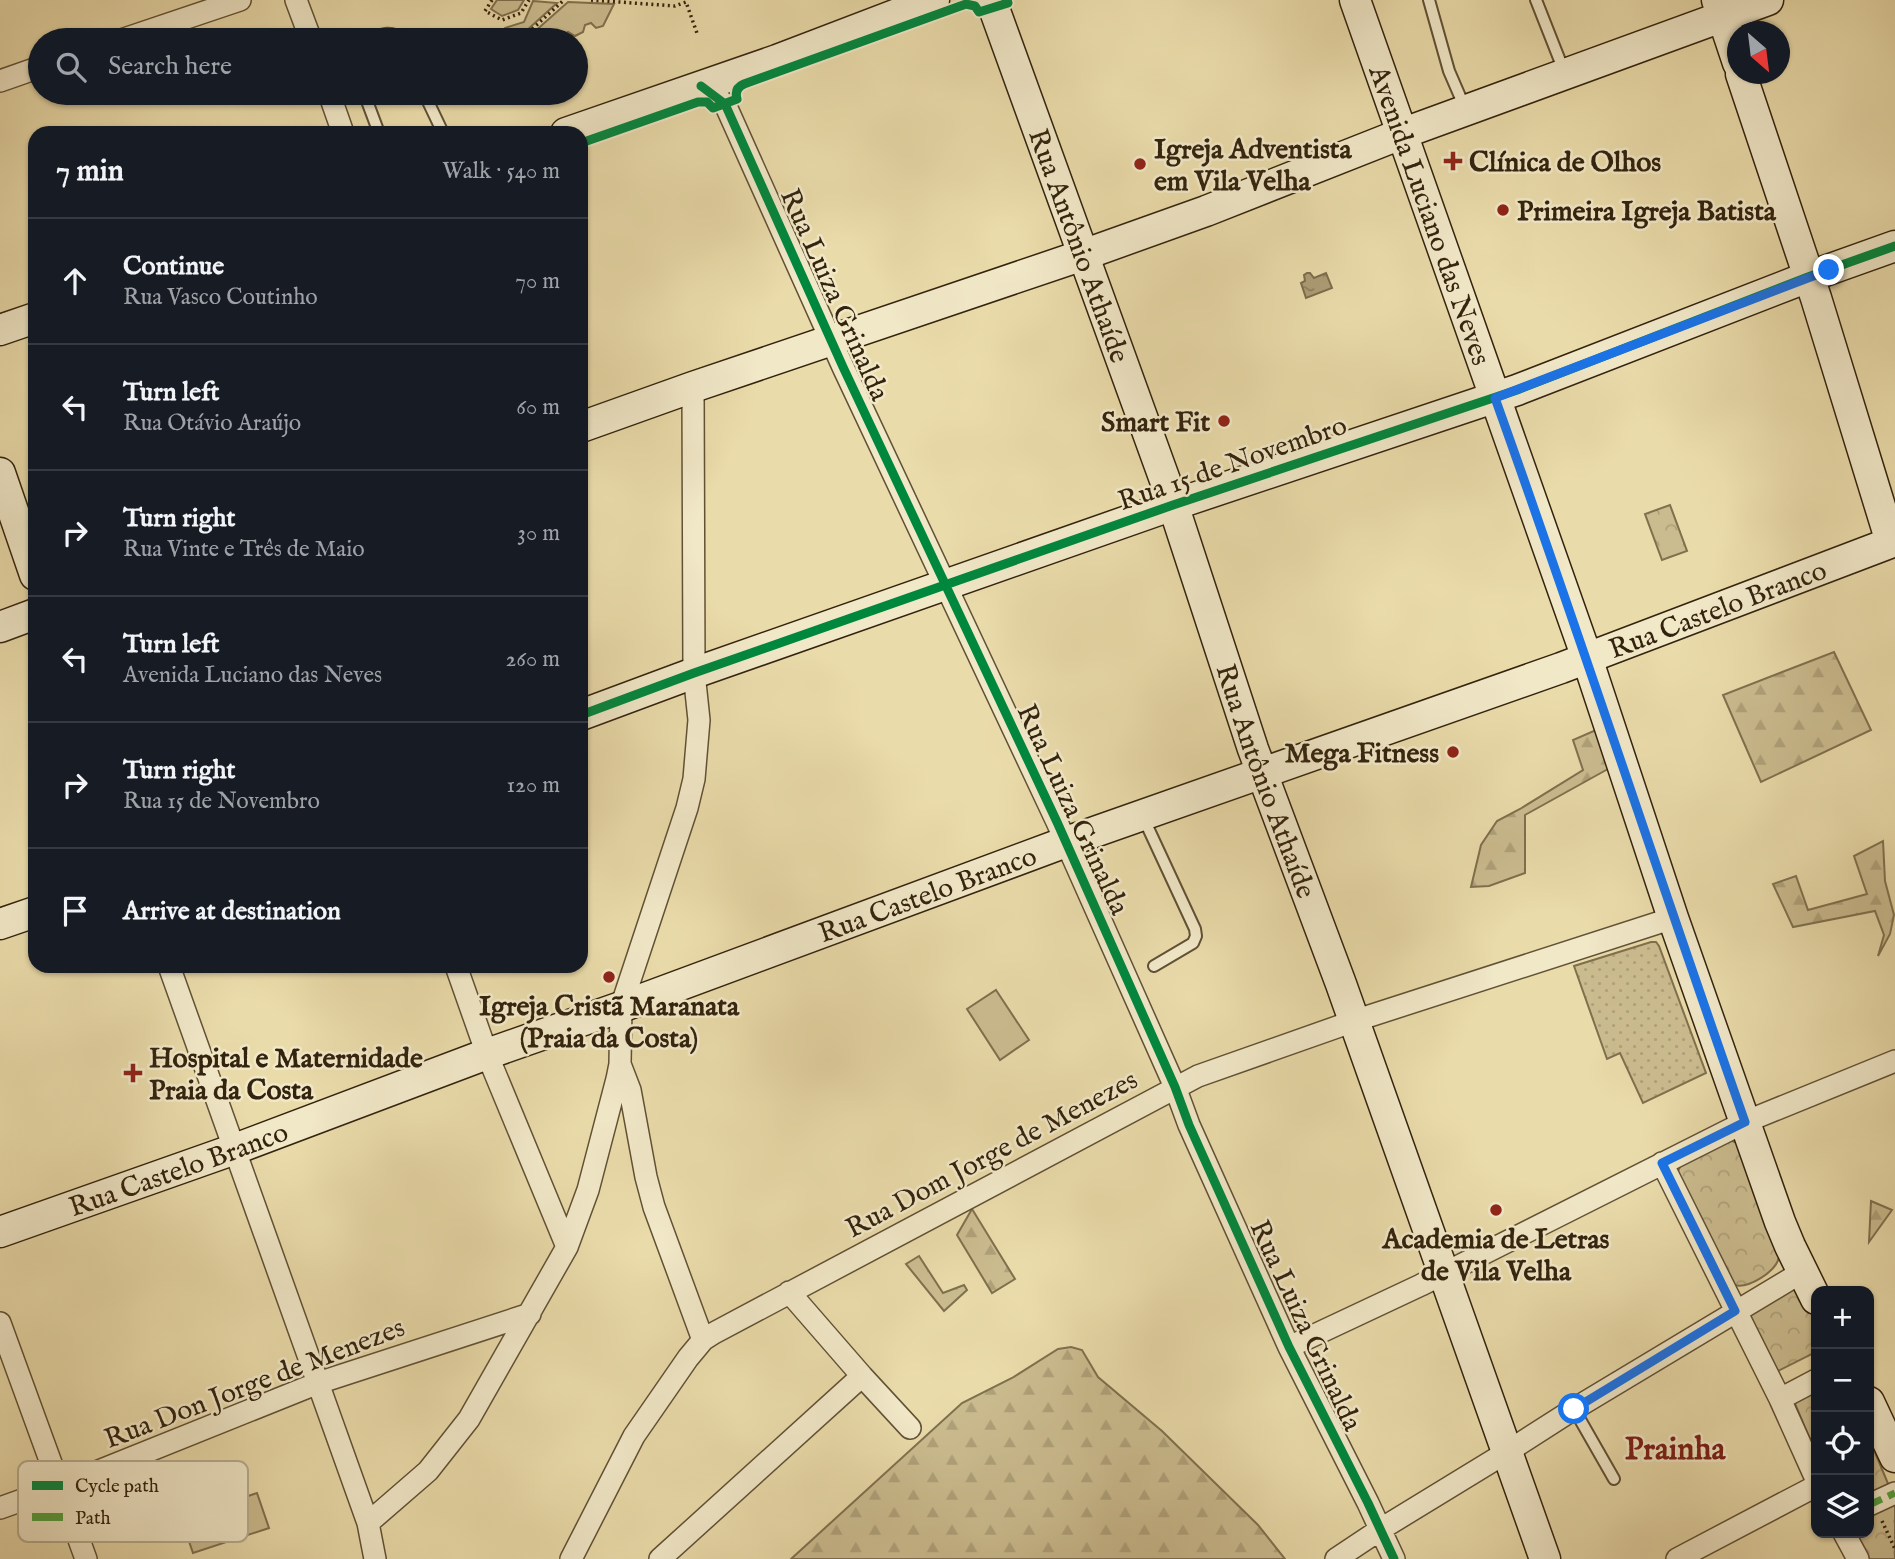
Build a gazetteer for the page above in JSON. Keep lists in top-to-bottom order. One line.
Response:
{"streets":{"main road":["Avenida Luciano das Neves","Rua Antônio Athaíde","Rua 15 de Novembro","Rua Castelo Branco"],"street":["Rua Luiza Grinalda","Rua Dom Jorge de Menezes","Rua Don Jorge de Menezes"]},"crossings":[["Avenida Luciano das Neves","Rua 15 de Novembro"],["Avenida Luciano das Neves","Rua Castelo Branco"],["Avenida Luciano das Neves","Rua Dom Jorge de Menezes"],["Rua Antônio Athaíde","Rua 15 de Novembro"],["Rua Antônio Athaíde","Rua Castelo Branco"],["Rua Antônio Athaíde","Rua Dom Jorge de Menezes"],["Rua Luiza Grinalda","Rua 15 de Novembro"],["Rua Luiza Grinalda","Rua Castelo Branco"],["Rua Luiza Grinalda","Rua Dom Jorge de Menezes"]],"districts":["Prainha"],"places":{"health":["Clínica de Olhos","Hospital e Maternidade Praia da Costa"],"other":["Igreja Adventista em Vila Velha","Primeira Igreja Batista","Smart Fit","Mega Fitness","Igreja Cristã Maranata (Praia da Costa)","Academia de Letras de Vila Velha"]},"legend":["Cycle path","Path"],"north":"bottom right","page":{"search":"Search here","heading":["7 min","Walk · 540 m"],"list":[["Continue","Rua Vasco Coutinho","70 m"],["Turn left","Rua Otávio Araújo","60 m"],["Turn right","Rua Vinte e Três de Maio","30 m"],["Turn left","Avenida Luciano das Neves","260 m"],["Turn right","Rua 15 de Novembro","120 m"],"Arrive at destination"],"map_buttons":["+","−"]}}
